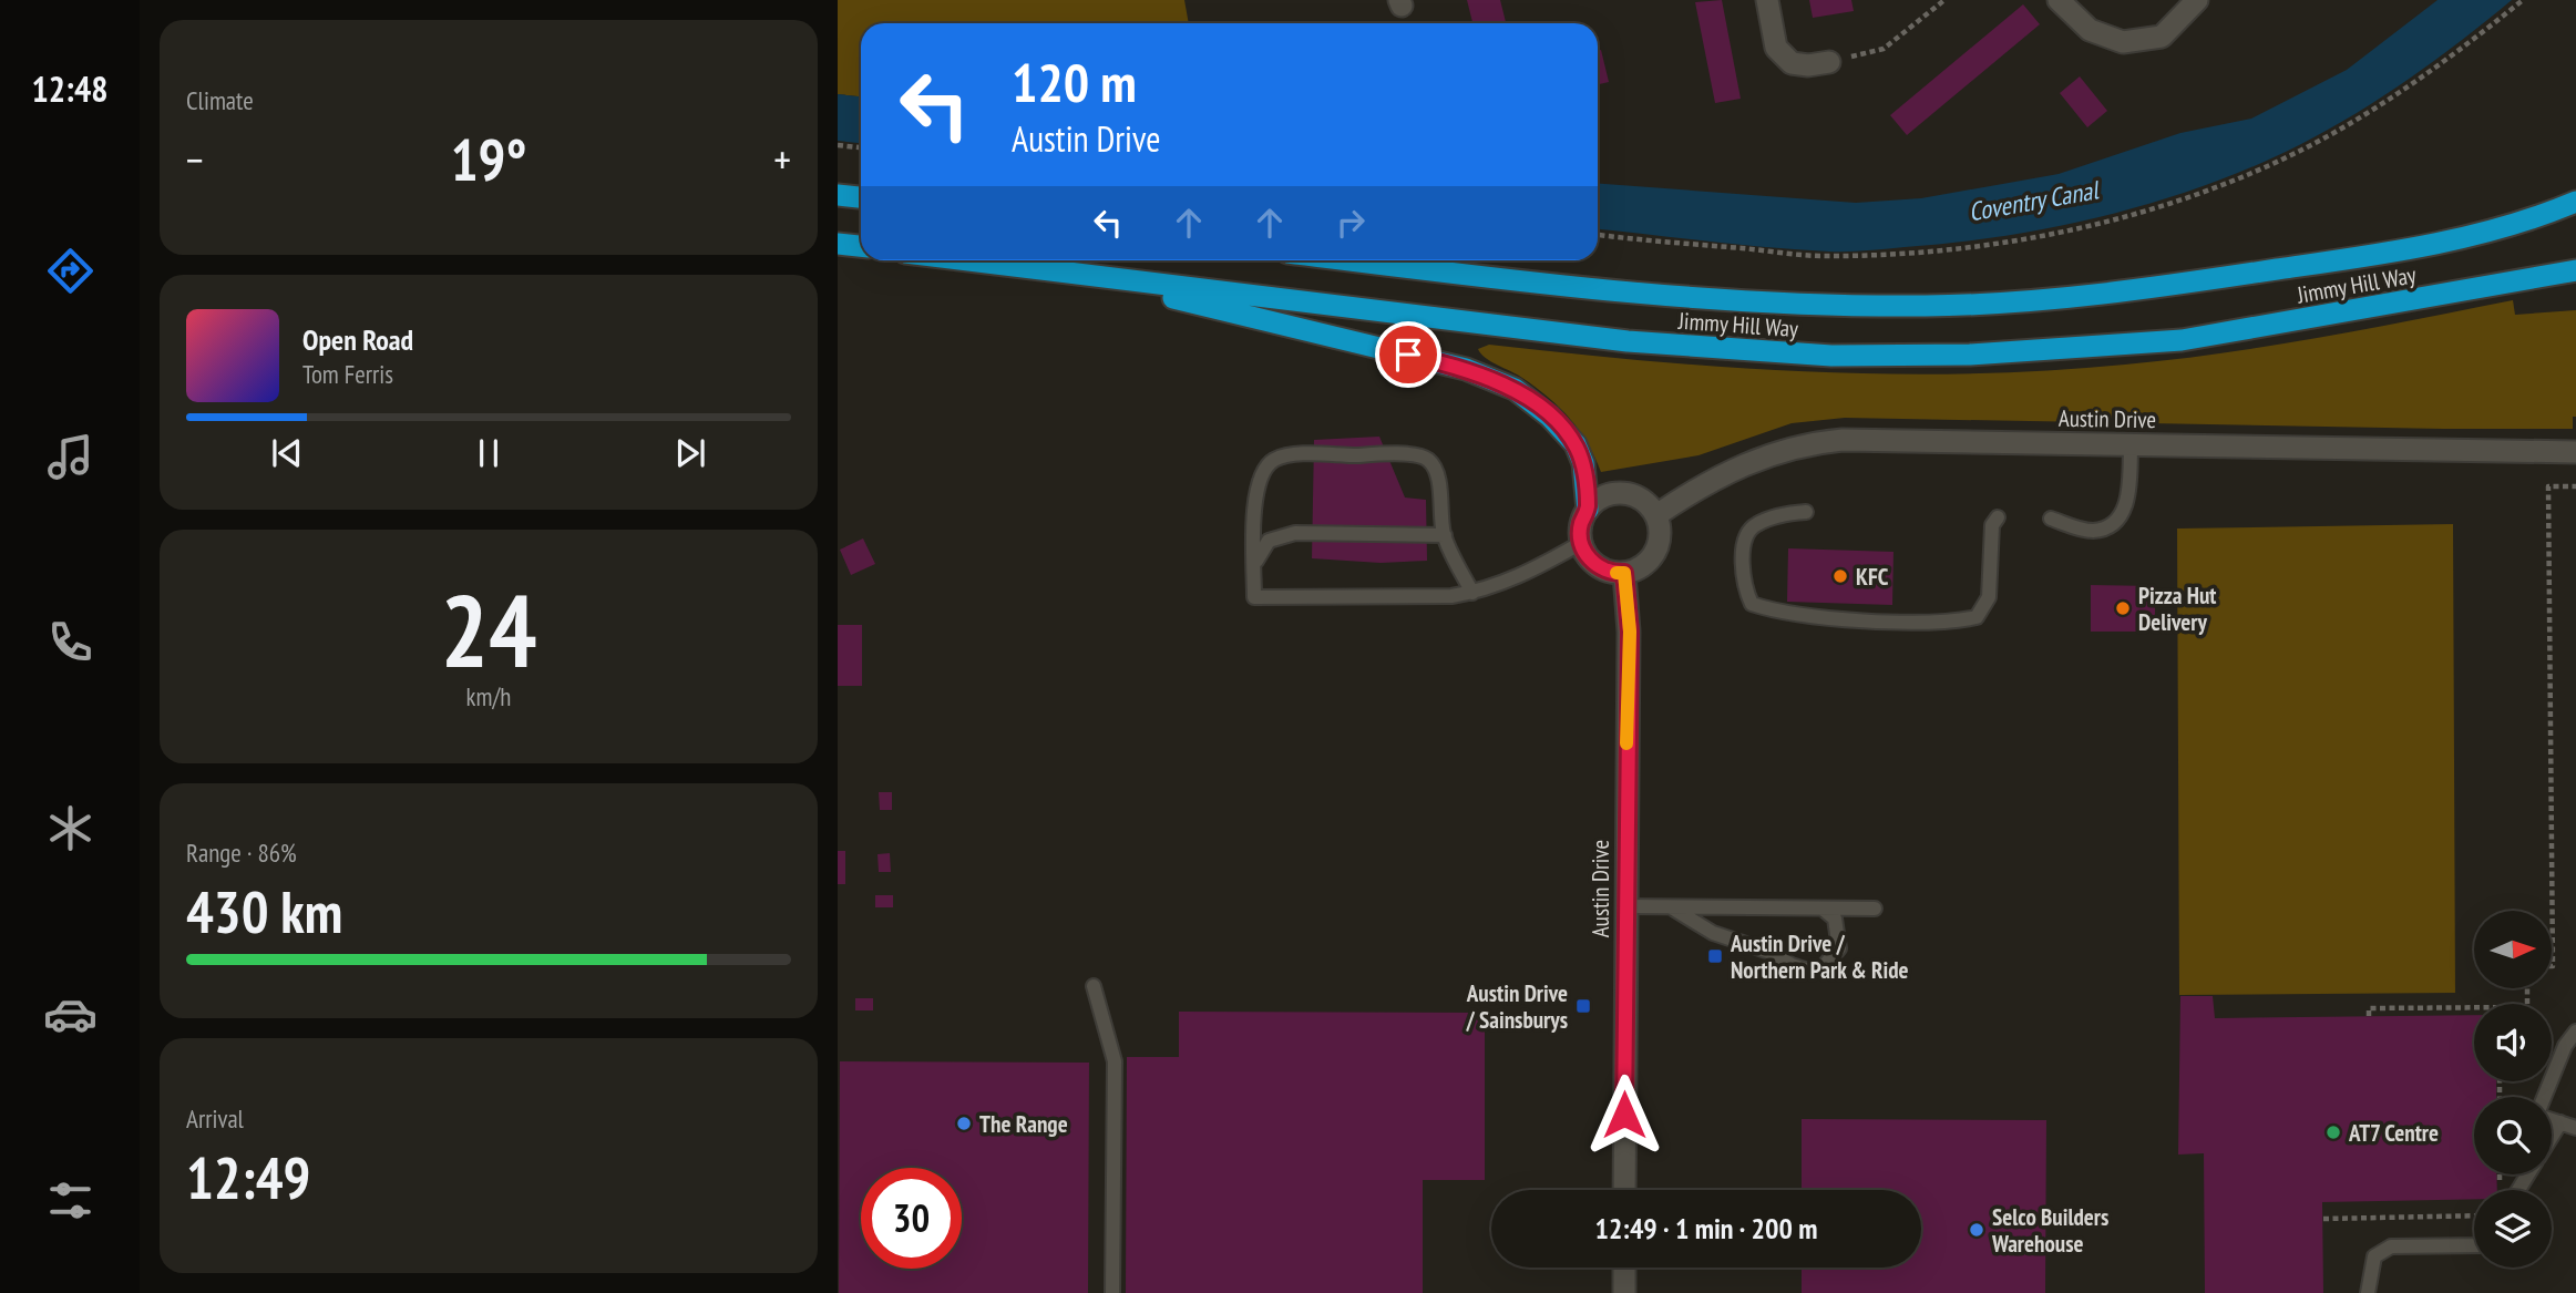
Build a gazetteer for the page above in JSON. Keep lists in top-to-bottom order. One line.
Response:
{"streets":{"highway":["Jimmy Hill Way"],"street":["Austin Drive"]},"water":["Coventry Canal"],"places":{"other":["KFC","Pizza Hut Delivery","The Range","AT7 Centre","Selco Builders Warehouse"],"transit":["Austin Drive / Northern Park & Ride","Austin Drive / Sainsburys"]},"north":"right","page":{"tabs":"12:48","tile":["Climate",["24","km/h"],["Range · 86%","430 km"],["Arrival","12:49"]],"turn":["120 m","Austin Drive"],"heat":["−","19°","+"],"song":["Open Road","Tom Ferris"],"limit":"30","trip":"12:49 · 1 min · 200 m"}}
